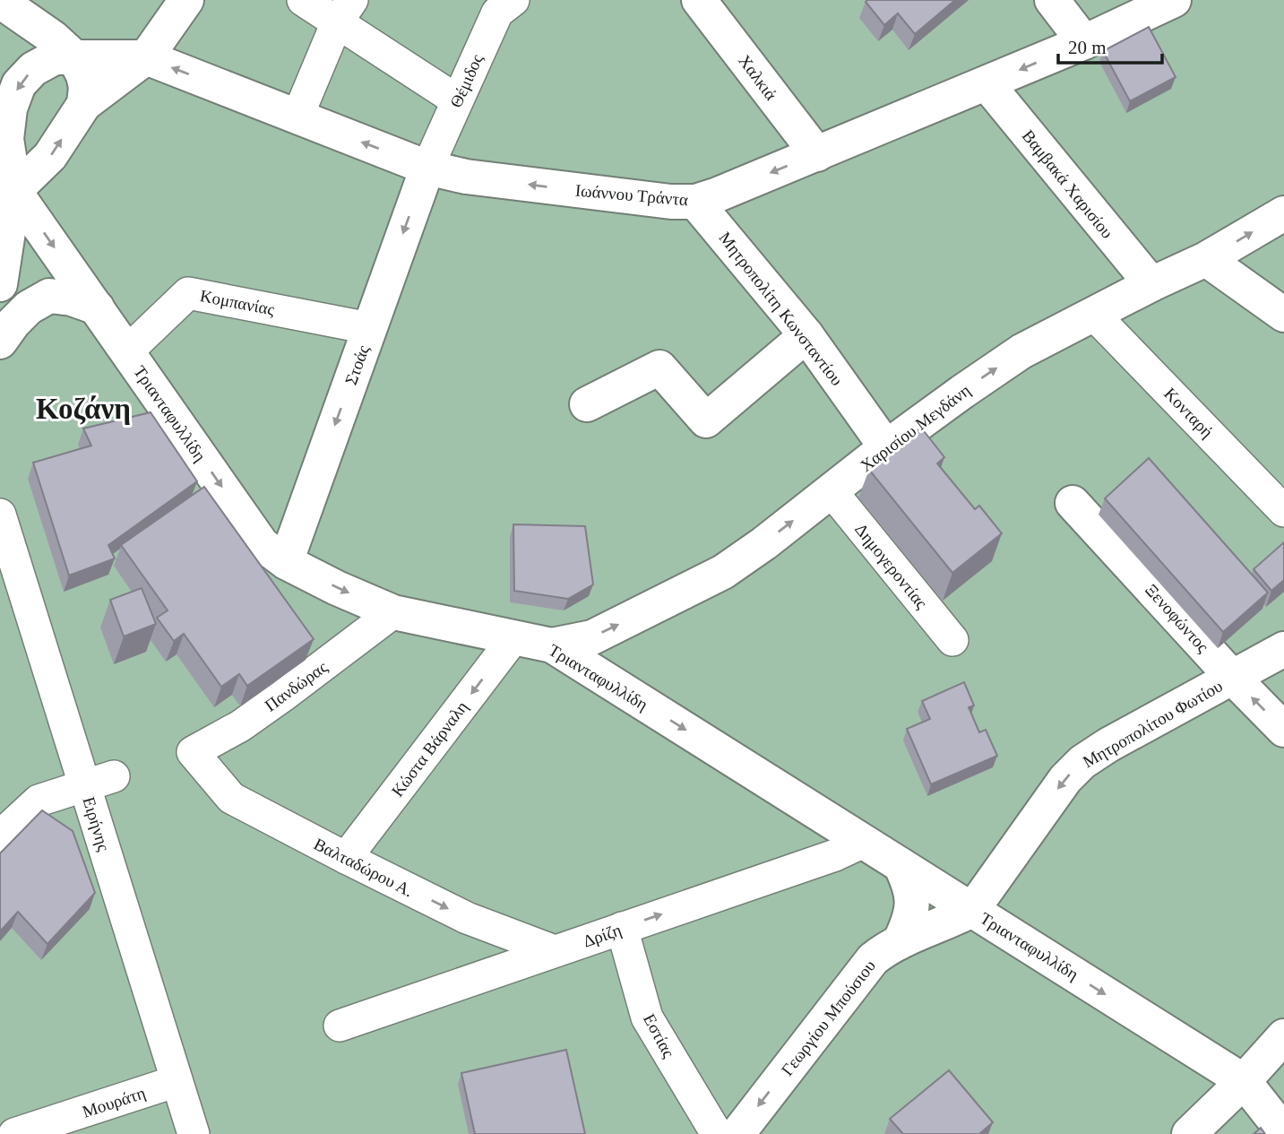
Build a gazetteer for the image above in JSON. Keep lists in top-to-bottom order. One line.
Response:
{"streets":{"street":["Χαλκιά","Θέμιδος","Βαμβακά Χαρισίου","Ιωάννου Τράντα","Κομπανίας","Μητροπολίτη Κωνσταντίου","Στοάς","Κονταρή","Τριανταφυλλίδη","Χαρισίου Μεγδάνη","Δημογεροντίας","Ξενοφώντος","Πανδώρας","Μητροπολίτου Φωτίου","Κώστα Βάρναλη","Ειρήνης","Βαλταδώρου Α.","Δρίζη","Γεωργίου Μπούσιου","Εστίας","Μουράτη"]},"crossings":[["Χαλκιά","Ιωάννου Τράντα"],["Θέμιδος","Ιωάννου Τράντα"],["Θέμιδος","Στοάς"],["Βαμβακά Χαρισίου","Ιωάννου Τράντα"],["Βαμβακά Χαρισίου","Χαρισίου Μεγδάνη"],["Ιωάννου Τράντα","Μητροπολίτη Κωνσταντίου"],["Ιωάννου Τράντα","Στοάς"],["Κομπανίας","Στοάς"],["Κομπανίας","Τριανταφυλλίδη"],["Μητροπολίτη Κωνσταντίου","Χαρισίου Μεγδάνη"],["Στοάς","Τριανταφυλλίδη"],["Κονταρή","Χαρισίου Μεγδάνη"],["Τριανταφυλλίδη","Χαρισίου Μεγδάνη"],["Τριανταφυλλίδη","Πανδώρας"],["Τριανταφυλλίδη","Μητροπολίτου Φωτίου"],["Τριανταφυλλίδη","Κώστα Βάρναλη"],["Τριανταφυλλίδη","Δρίζη"],["Τριανταφυλλίδη","Γεωργίου Μπούσιου"],["Χαρισίου Μεγδάνη","Δημογεροντίας"],["Ξενοφώντος","Μητροπολίτου Φωτίου"],["Πανδώρας","Βαλταδώρου Α."],["Μητροπολίτου Φωτίου","Γεωργίου Μπούσιου"],["Κώστα Βάρναλη","Βαλταδώρου Α."],["Ειρήνης","Μουράτη"],["Βαλταδώρου Α.","Δρίζη"],["Δρίζη","Εστίας"]],"one_way":["Ιωάννου Τράντα","Στοάς","Τριανταφυλλίδη","Χαρισίου Μεγδάνη","Μητροπολίτου Φωτίου","Κώστα Βάρναλη","Βαλταδώρου Α.","Δρίζη","Γεωργίου Μπούσιου"],"districts":["Κοζάνη"],"scale_bar":"20 m"}
